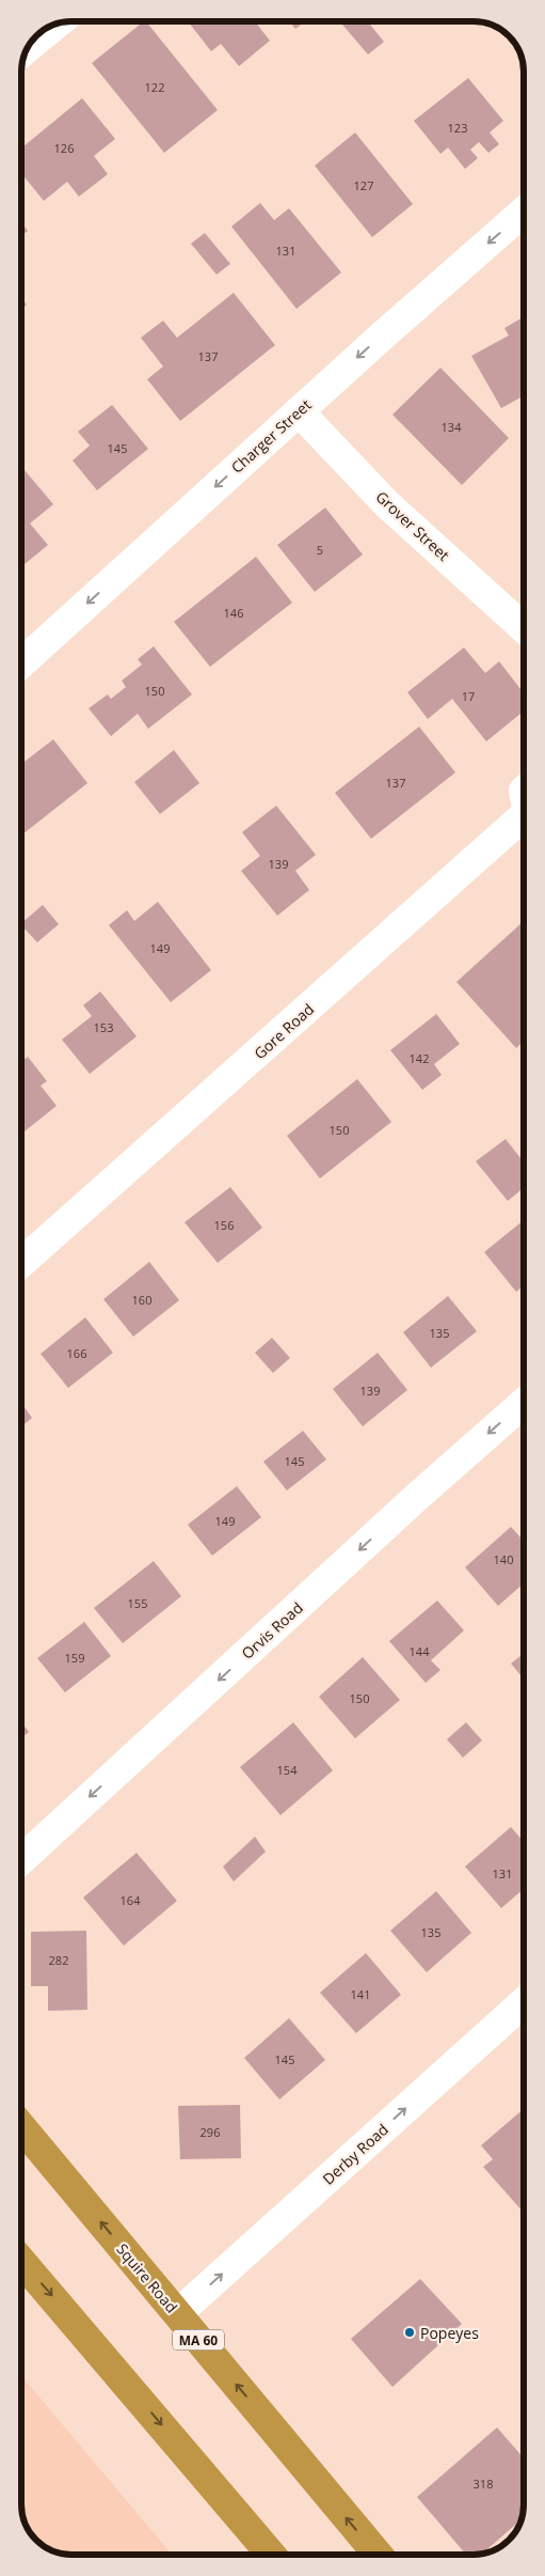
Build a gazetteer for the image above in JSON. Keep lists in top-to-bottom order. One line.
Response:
{"streets":{"highway":["Squire Road","MA 60"],"street":["Charger Street","Grover Street","Gore Road","Orvis Road","Derby Road"]},"crossings":[["Charger Street","Grover Street"],["Derby Road","Squire Road"]],"one_way":["Charger Street","Orvis Road","Derby Road"],"places":["Popeyes"],"house_numbers":["122","123","126","127","131","137","134","145","5","146","150","17","137","139","149","153","142","150","156","160","135","166","139","145","149","140","155","144","159","150","154","131","164","135","282","141","145","296","318"]}
